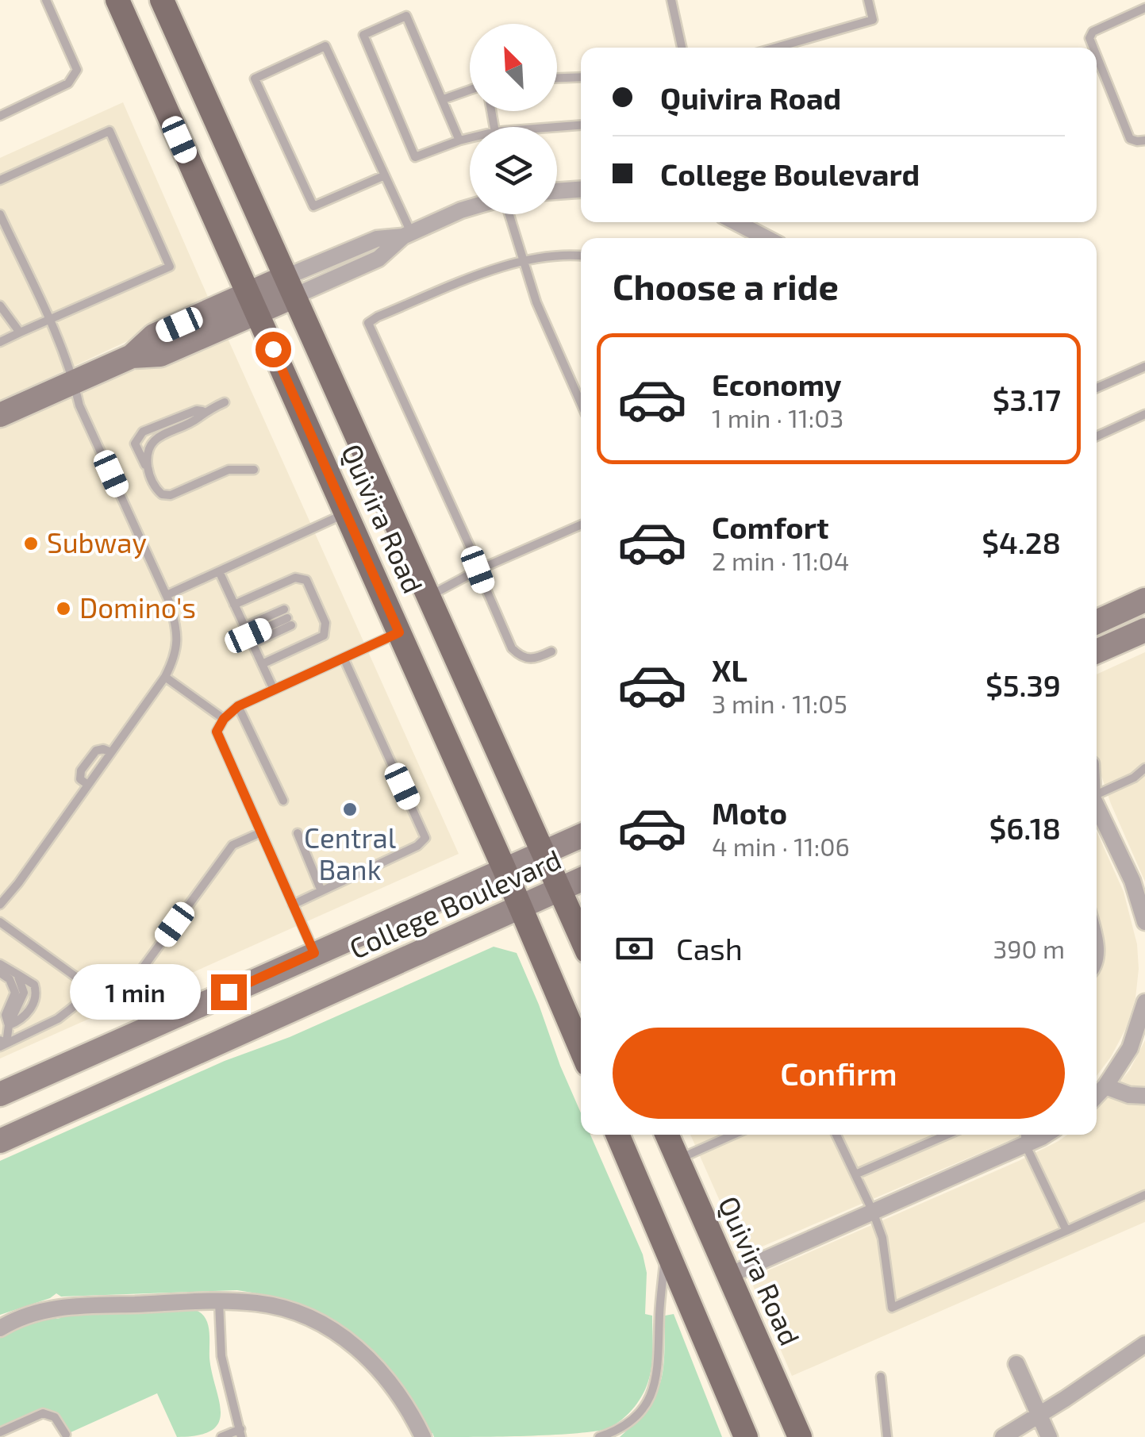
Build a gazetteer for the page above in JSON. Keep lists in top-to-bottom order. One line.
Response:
{"streets":{"main road":["Quivira Road","College Boulevard"]},"crossings":[["Quivira Road","College Boulevard"]],"places":["Subway","Domino's","Central Bank"],"north":"top left","page":{"banner":["Quivira Road","College Boulevard"],"heading":"Choose a ride","list":[{"name":"Economy","note":"1 min · 11:03","value":"$3.17"},{"name":"Comfort","note":"2 min · 11:04","value":"$4.28"},{"name":"XL","note":"3 min · 11:05","value":"$5.39"},{"name":"Moto","note":"4 min · 11:06","value":"$6.18"}],"pay":["Cash","390 m"],"bubble":"1 min","buttons":"Confirm"}}
